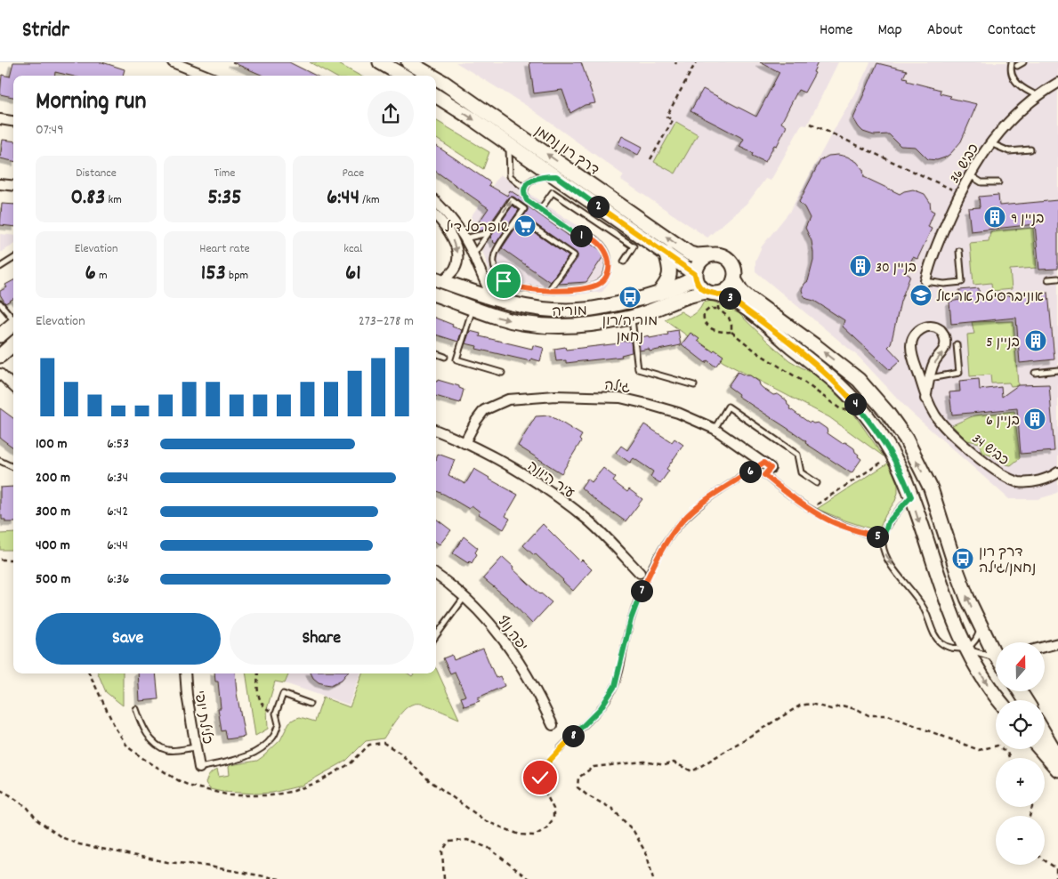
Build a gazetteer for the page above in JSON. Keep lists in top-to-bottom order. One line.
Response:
{"streets":{"main road":["דרך רון נחמן","מוריה"],"street":["כביש 36","גילה","כביש 34","עיר היונה","יפה נוף","כלילת יופי"]},"crossings":[["דרך רון נחמן","מוריה"],["גילה","עיר היונה"]],"places":{"building":["בניין 9","בניין 30","בניין 5","בניין 6"],"supermarket":["שופרסל דיל"],"school or university":["אוניברסיטת אריאל"],"bus stop":["מוריה/רון נחמן","דרך רון נחמן/גילה"]},"north":"top","page":{"header":"Stridr","nav":["Home","Map","About","Contact"],"heading":["Morning run","07:49"],"stats":[["Distance","0.83 km"],["Time","5:35"],["Pace","6:44 /km"],["Elevation","6 m"],["Heart rate","153 bpm"],["kcal","61"]],"pins":["2","1","3","4","6","5","7","8"],"chart":["Elevation","273–278 m"],"list":[{"name":"100 m","note":"6:53"},{"name":"200 m","note":"6:34"},{"name":"300 m","note":"6:42"},{"name":"400 m","note":"6:44"},{"name":"500 m","note":"6:36"}],"buttons":["Save","Share"],"map_buttons":["+","−"]}}
